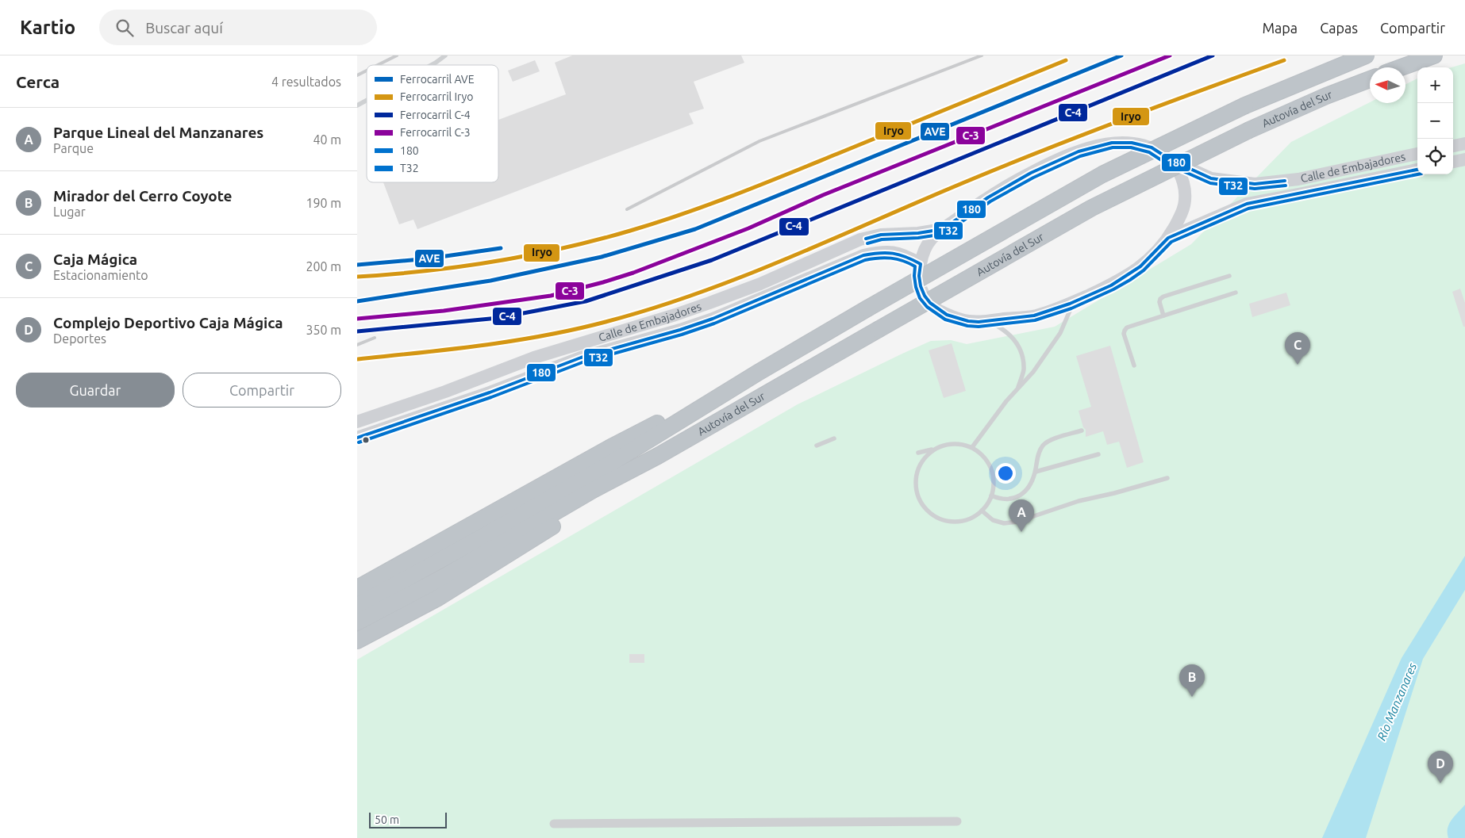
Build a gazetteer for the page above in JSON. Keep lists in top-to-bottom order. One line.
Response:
{"streets":{"highway":["Autovía del Sur"],"main road":["Calle de Embajadores"]},"water":["Río Manzanares"],"lines":["rail line AVE","rail line C-4","rail line C-3","rail line Iryo","transit line 180","transit line T32"],"legend":["Ferrocarril AVE","Ferrocarril Iryo","Ferrocarril C-4","Ferrocarril C-3","180","T32"],"scale_bar":"50 m","north":"left","page":{"header":"Kartio","search":"Buscar aquí","nav":["Mapa","Capas","Compartir"],"heading":["Cerca","4 resultados"],"map_buttons":["+","−"],"list":[{"mark":"A","name":"Parque Lineal del Manzanares","note":"Parque","value":"40 m"},{"mark":"B","name":"Mirador del Cerro Coyote","note":"Lugar","value":"190 m"},{"mark":"C","name":"Caja Mágica","note":"Estacionamiento","value":"200 m"},{"mark":"D","name":"Complejo Deportivo Caja Mágica","note":"Deportes","value":"350 m"}],"pins":["C","A","B","D"],"buttons":["Guardar","Compartir"],"scale":"50 m"}}
